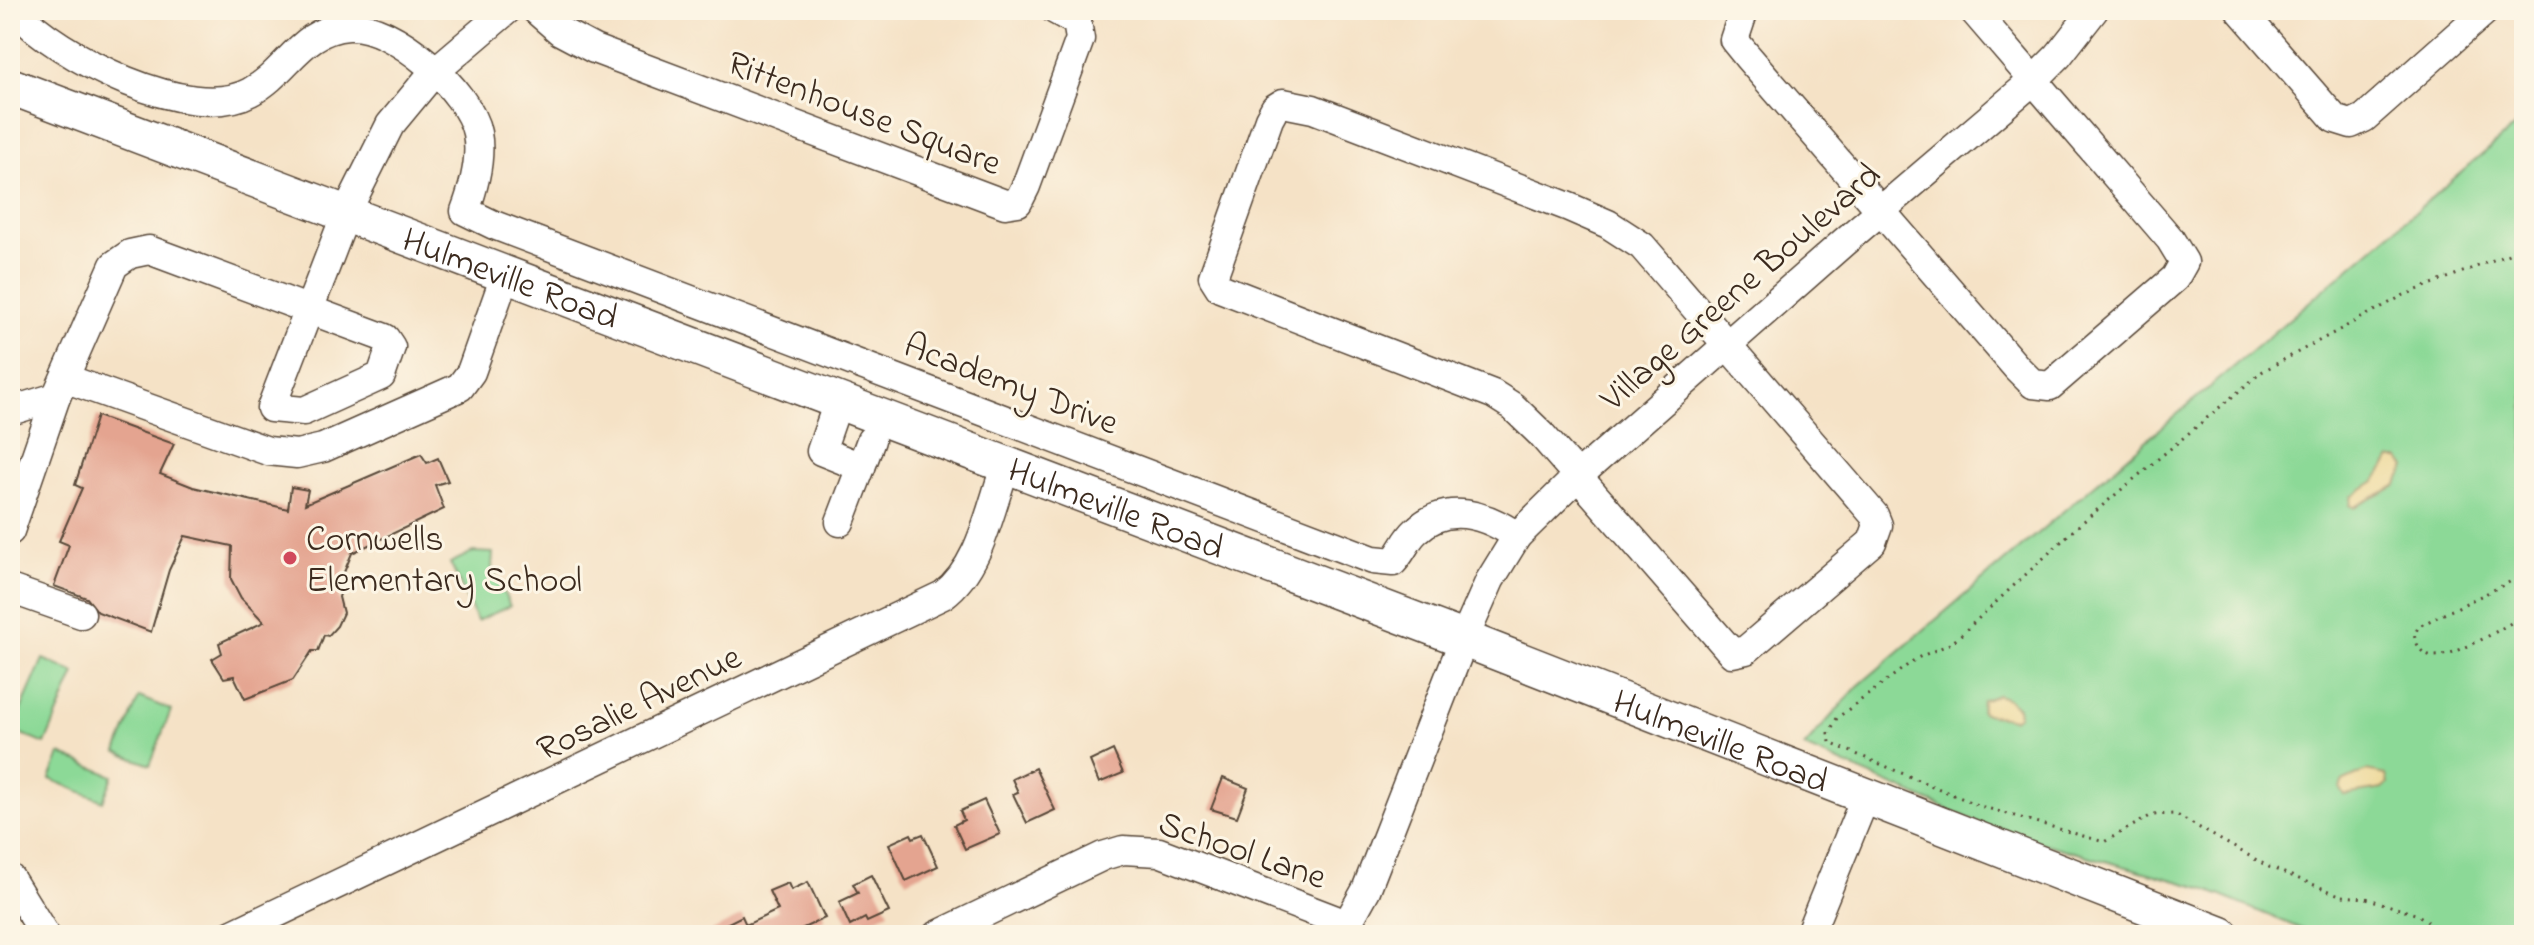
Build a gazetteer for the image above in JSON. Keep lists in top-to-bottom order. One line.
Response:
{"streets":{"main road":["Hulmeville Road"],"street":["Rittenhouse Square","Village Greene Boulevard","Academy Drive","Rosalie Avenue","School Lane"]},"crossings":[["Hulmeville Road","Village Greene Boulevard"],["Hulmeville Road","Rosalie Avenue"],["Village Greene Boulevard","Academy Drive"],["Village Greene Boulevard","School Lane"]],"places":["Cornwells Elementary School"]}
